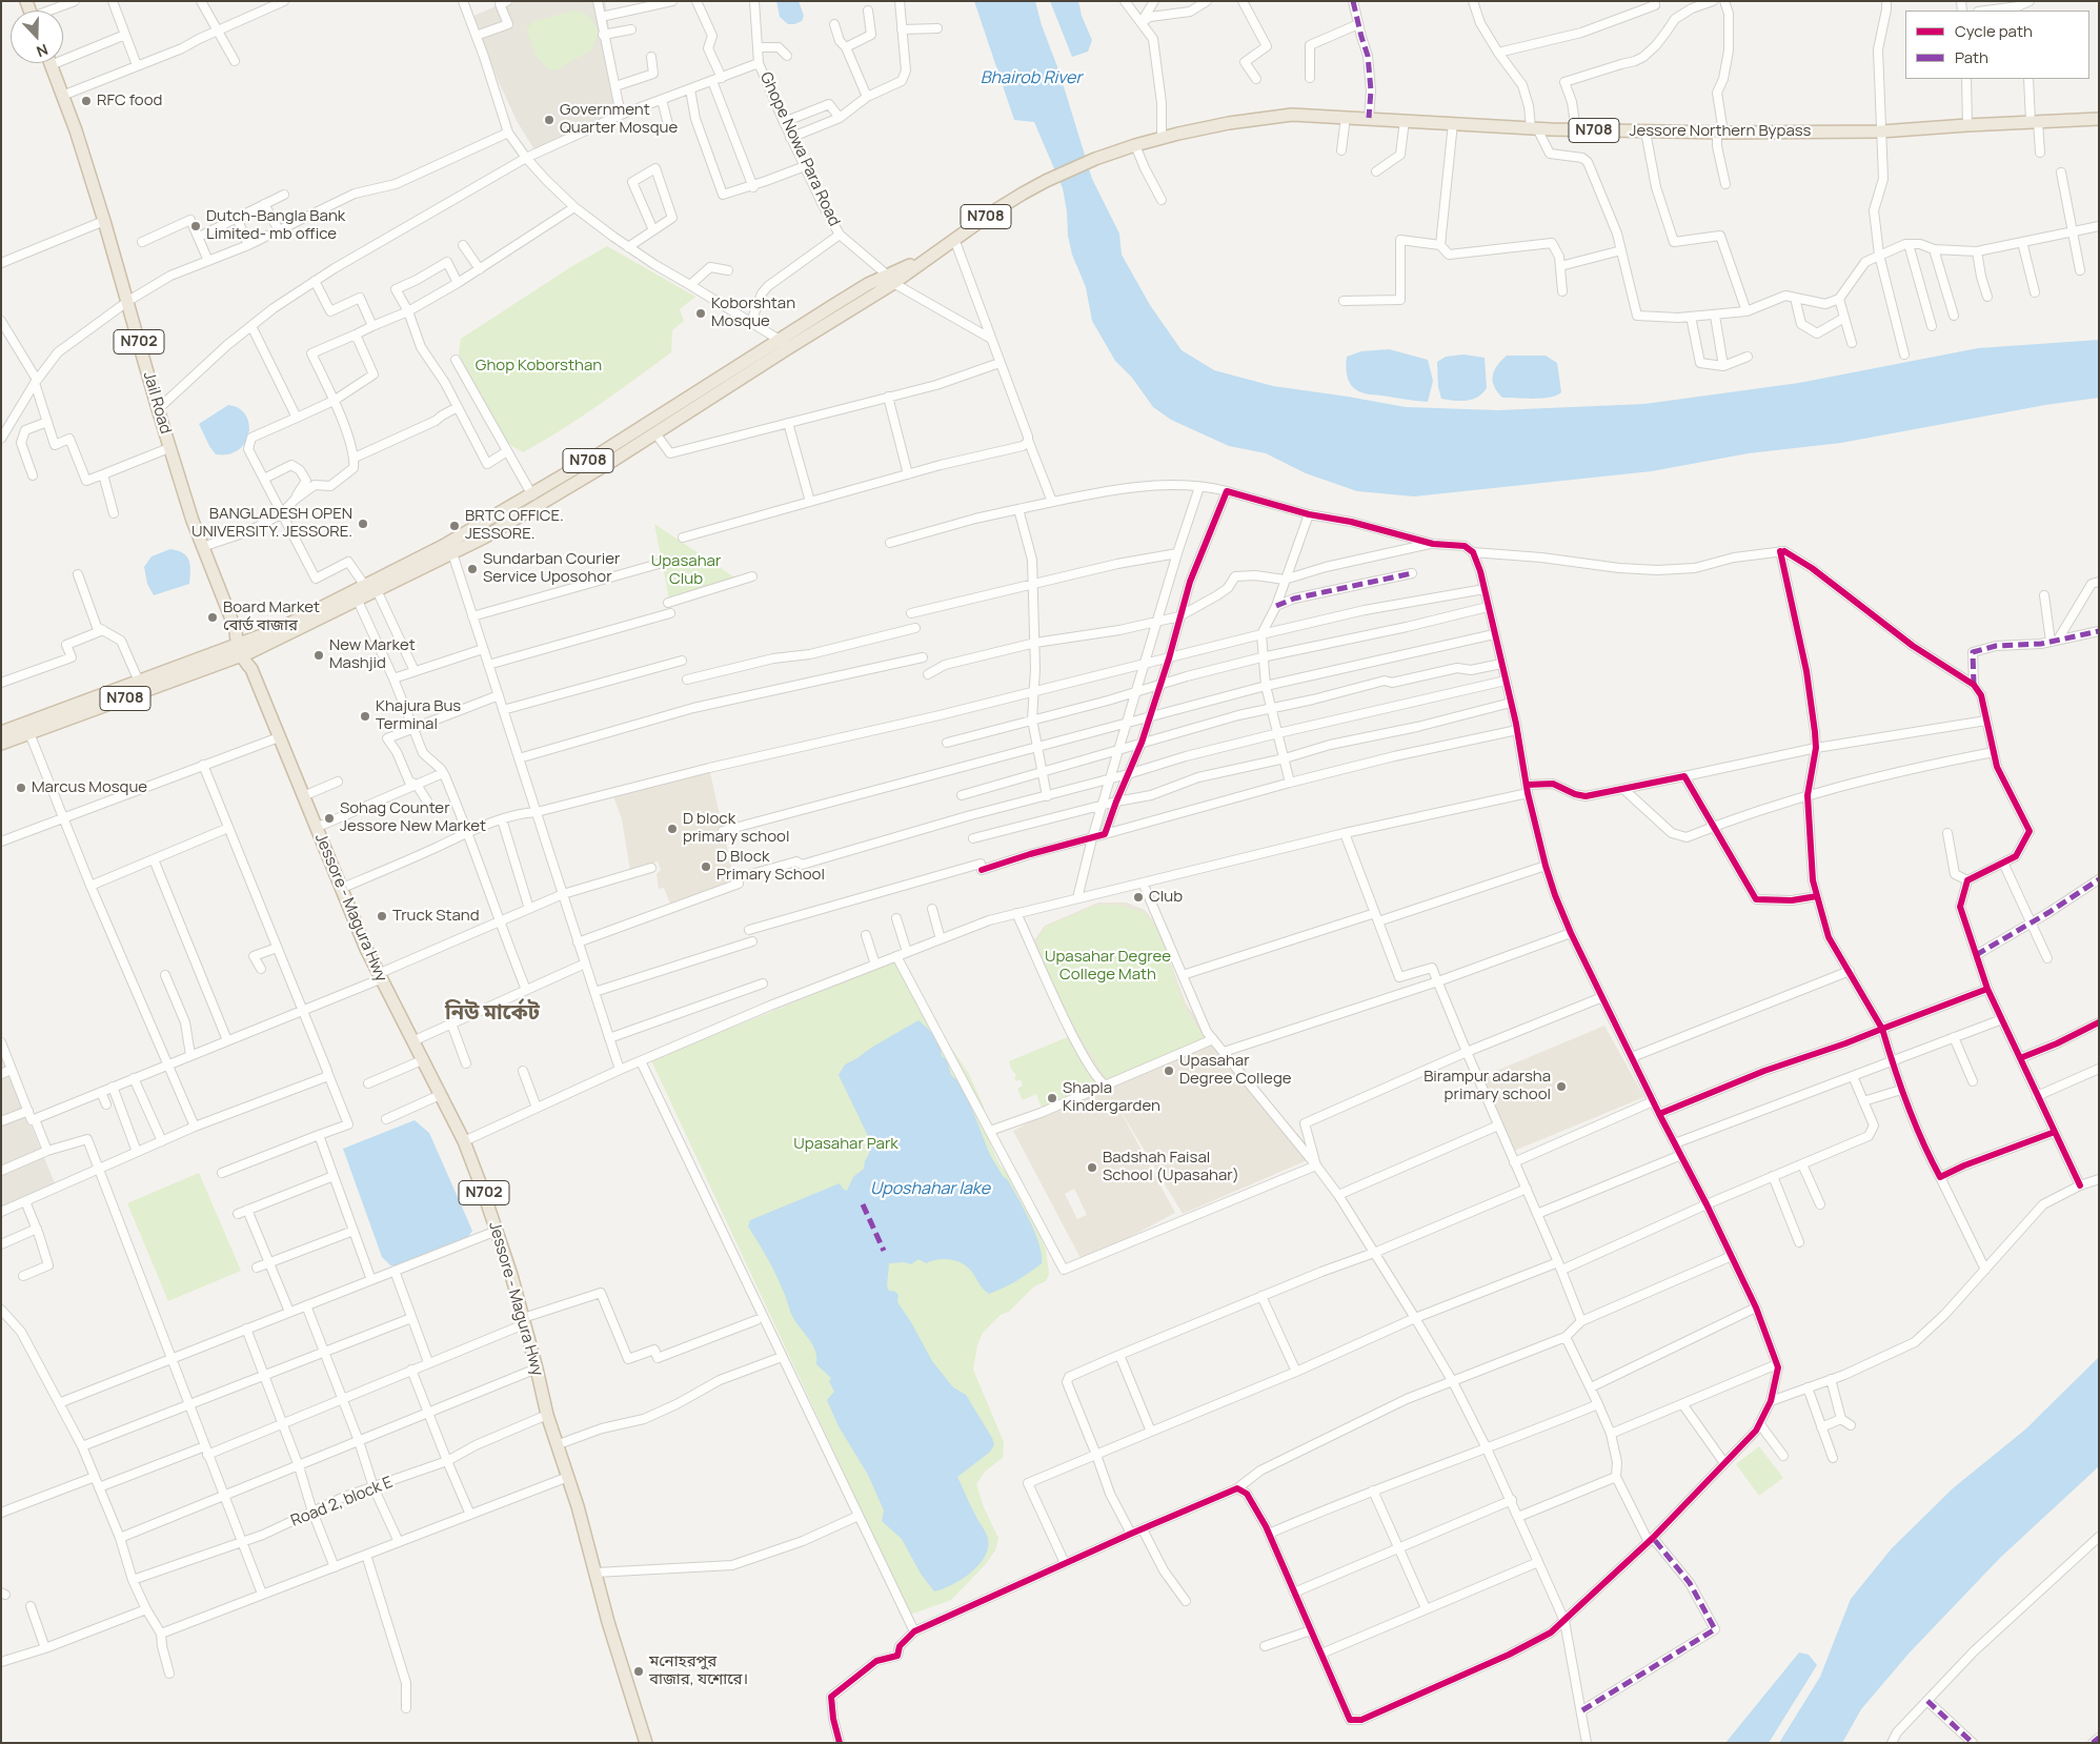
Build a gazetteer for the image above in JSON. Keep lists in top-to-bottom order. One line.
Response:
{"streets":{"highway":["N708","Jessore Northern Bypass","N702","Jail Road","Jessore - Magura Hwy"],"street":["Ghope Nowa Para Road","Road 2, block E"]},"crossings":[["N708","Jessore Northern Bypass"],["N708","Ghope Nowa Para Road"],["N708","Jail Road"],["N708","Jessore - Magura Hwy"],["Jail Road","Jessore - Magura Hwy"],["Jessore - Magura Hwy","Road 2, block E"]],"districts":["নিউ মার্কেট"],"water":["Bhairob River","Uposhahar lake"],"parks":["Ghop Koborsthan","Upasahar Club","Upasahar Degree College Math","Upasahar Park"],"places":["RFC food","Government Quarter Mosque","Dutch-Bangla Bank Limited- mb office","Koborshtan Mosque","BANGLADESH OPEN UNIVERSITY. JESSORE.","BRTC OFFICE. JESSORE.","Sundarban Courier Service Uposohor","Board Market বোর্ড বাজার","New Market Mashjid","Khajura Bus Terminal","Marcus Mosque","Sohag Counter Jessore New Market","D block primary school","D Block Primary School","Club","Truck Stand","Upasahar Degree College","Birampur adarsha primary school","Shapla Kindergarden","Badshah Faisal School (Upasahar)","ম‌ন‌োহরপুর বাজার, যশ‌োরে।"],"legend":["Cycle path","Path"],"north":"bottom"}
